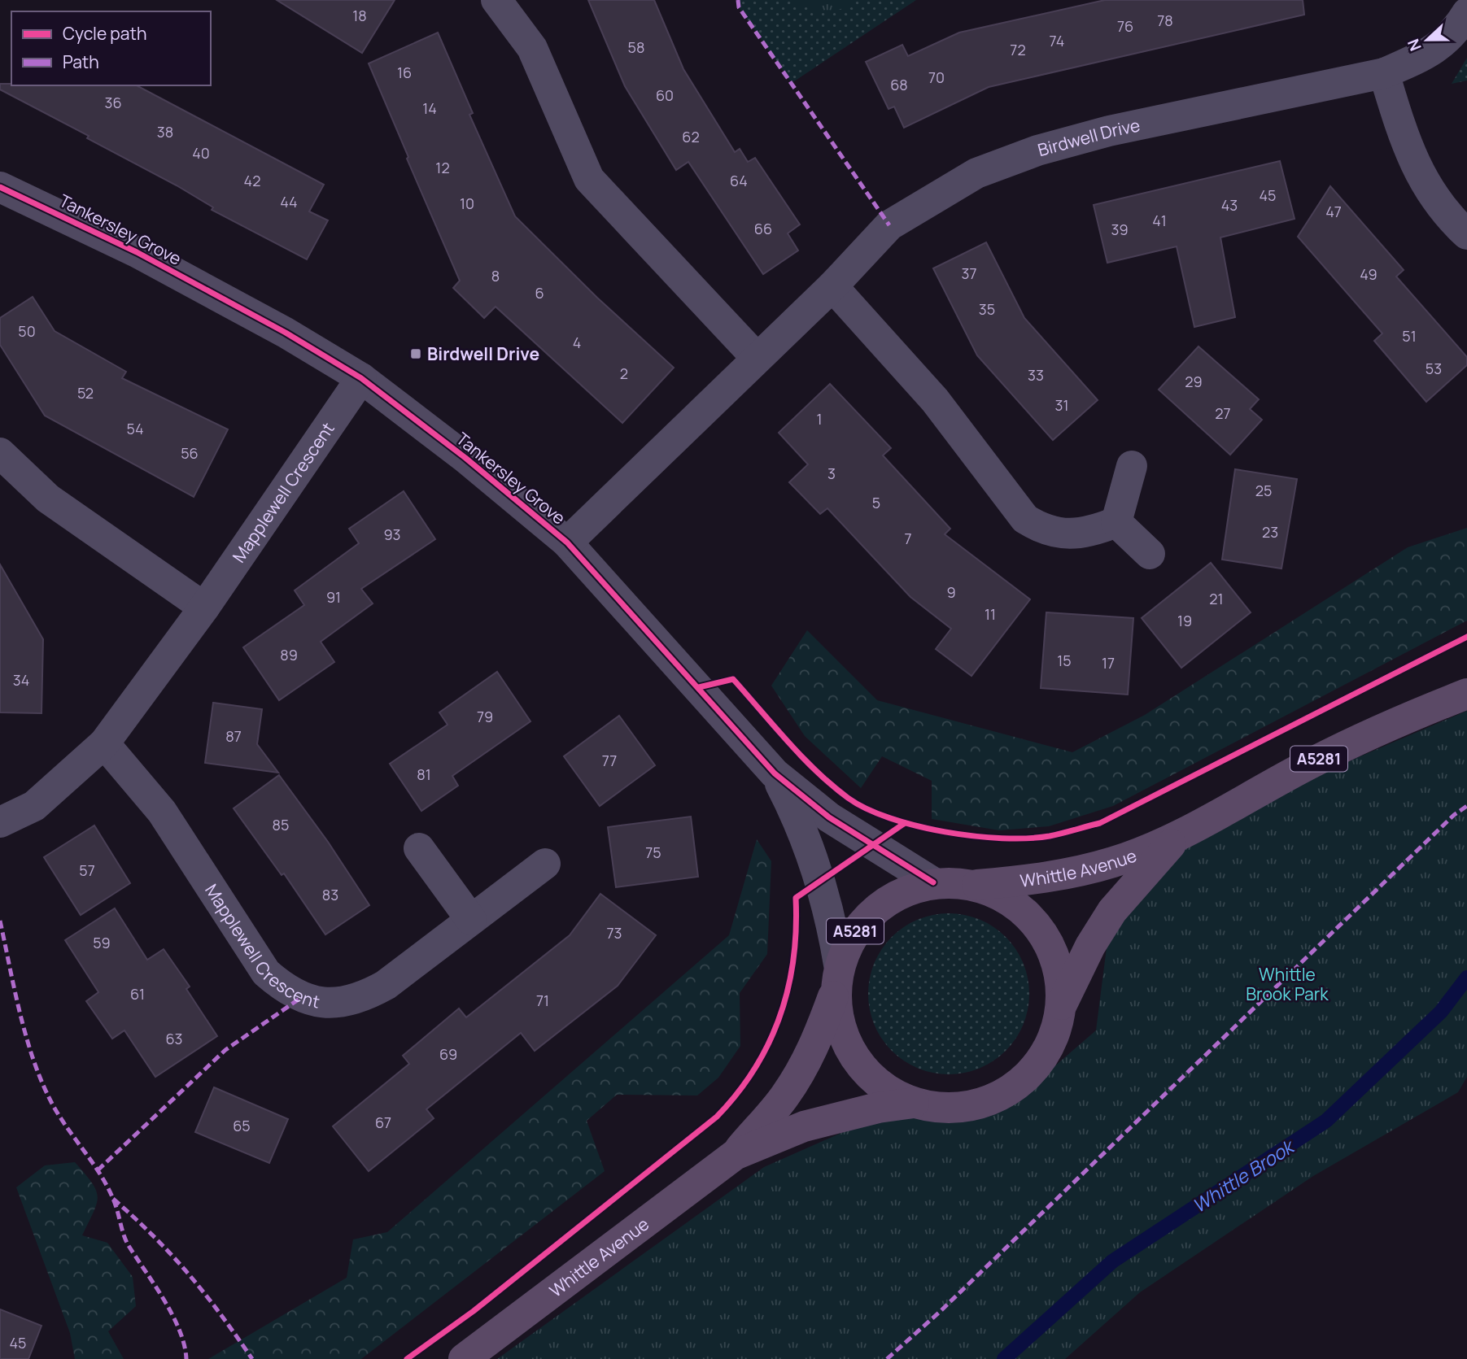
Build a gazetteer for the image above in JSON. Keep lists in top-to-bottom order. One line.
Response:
{"streets":{"main road":["A5281","Whittle Avenue"],"street":["Birdwell Drive","Tankersley Grove","Mapplewell Crescent"]},"crossings":[["Birdwell Drive","Tankersley Grove"],["Tankersley Grove","Mapplewell Crescent"],["Tankersley Grove","A5281"],["Tankersley Grove","Whittle Avenue"],["A5281","Whittle Avenue"]],"water":["Whittle Brook"],"parks":["Whittle Brook Park"],"places":{"transit":["Birdwell Drive"]},"house_numbers":["18","78","76","74","58","72","16","70","68","60","36","14","38","62","40","12","42","64","45","44","10","43","47","41","66","39","37","49","8","6","35","50","51","4","53","2","33","29","52","31","27","1","54","56","3","25","5","23","93","7","9","91","21","11","19","89","15","17","34","79","87","77","81","85","75","57","83","73","59","61","71","63","69","67","65","45"],"legend":["Cycle path","Path"],"north":"left"}
